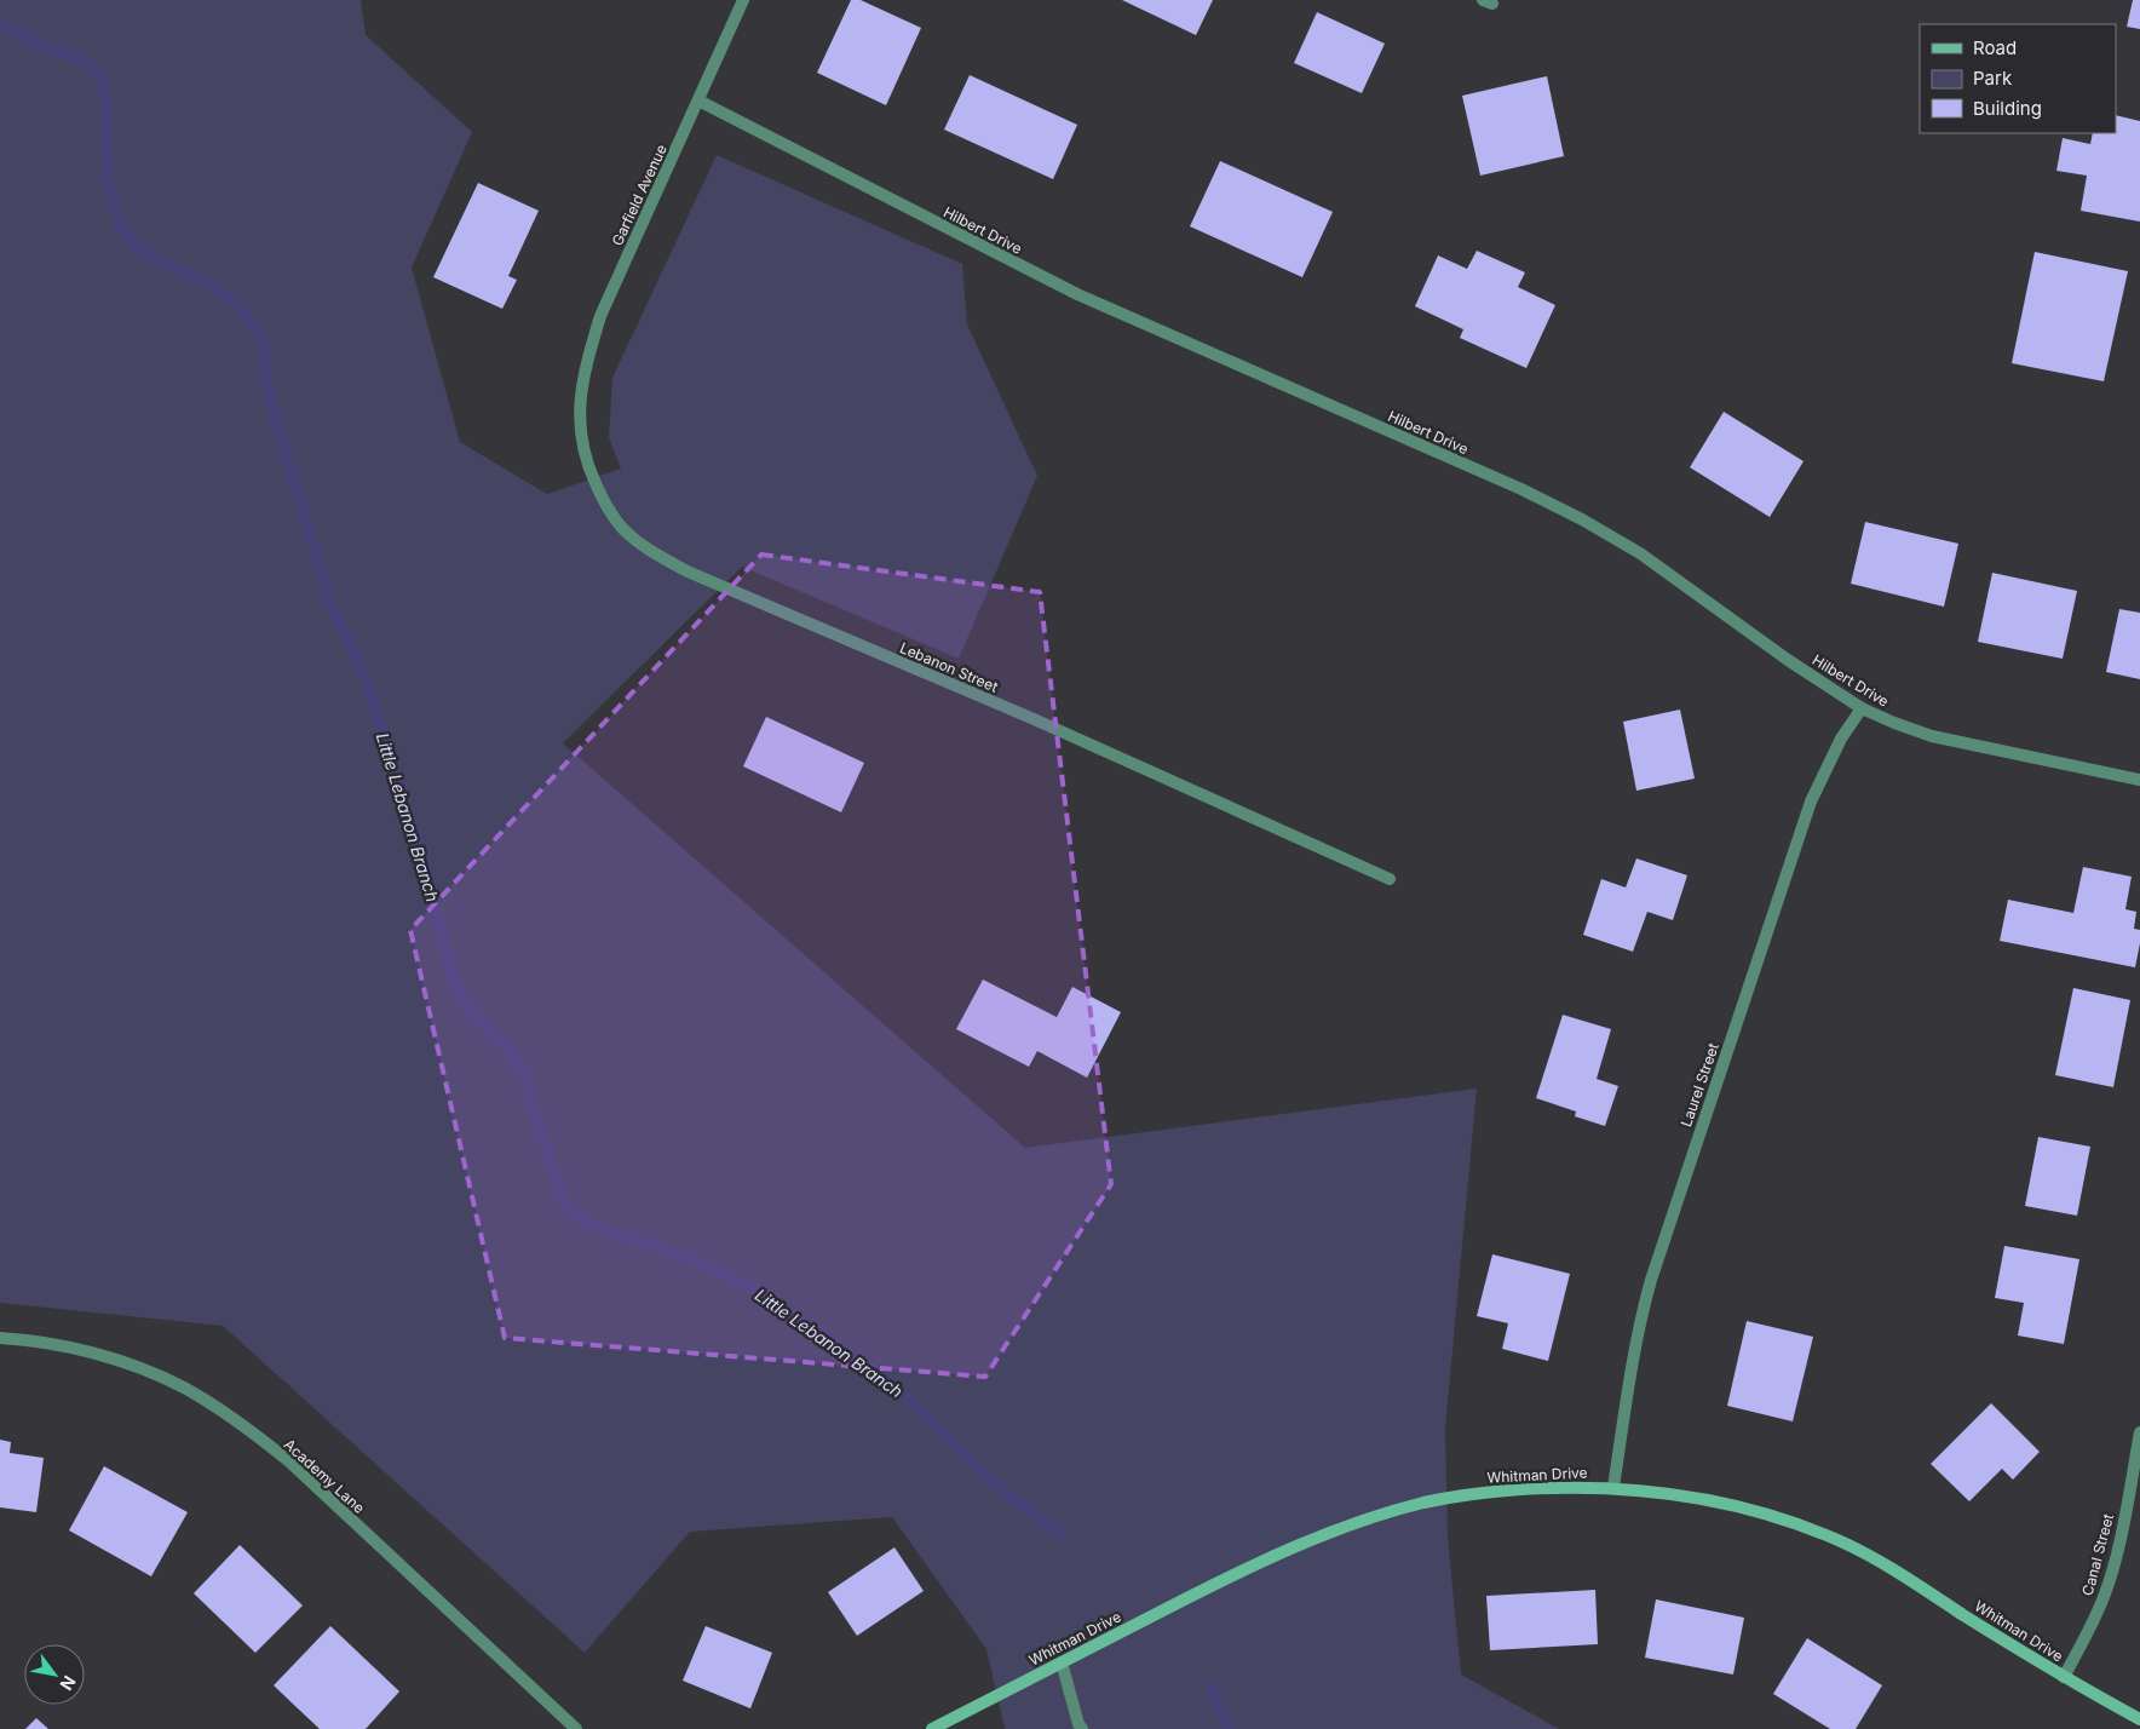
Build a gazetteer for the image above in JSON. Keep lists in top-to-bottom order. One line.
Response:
{"streets":{"street":["Garfield Avenue","Hilbert Drive","Lebanon Street","Laurel Street","Whitman Drive","Academy Lane","Canal Street"]},"crossings":[["Garfield Avenue","Hilbert Drive"],["Garfield Avenue","Lebanon Street"],["Hilbert Drive","Laurel Street"],["Laurel Street","Whitman Drive"],["Whitman Drive","Canal Street"]],"water":["Little Lebanon Branch"],"legend":["Road","Park","Building"],"north":"bottom right"}
